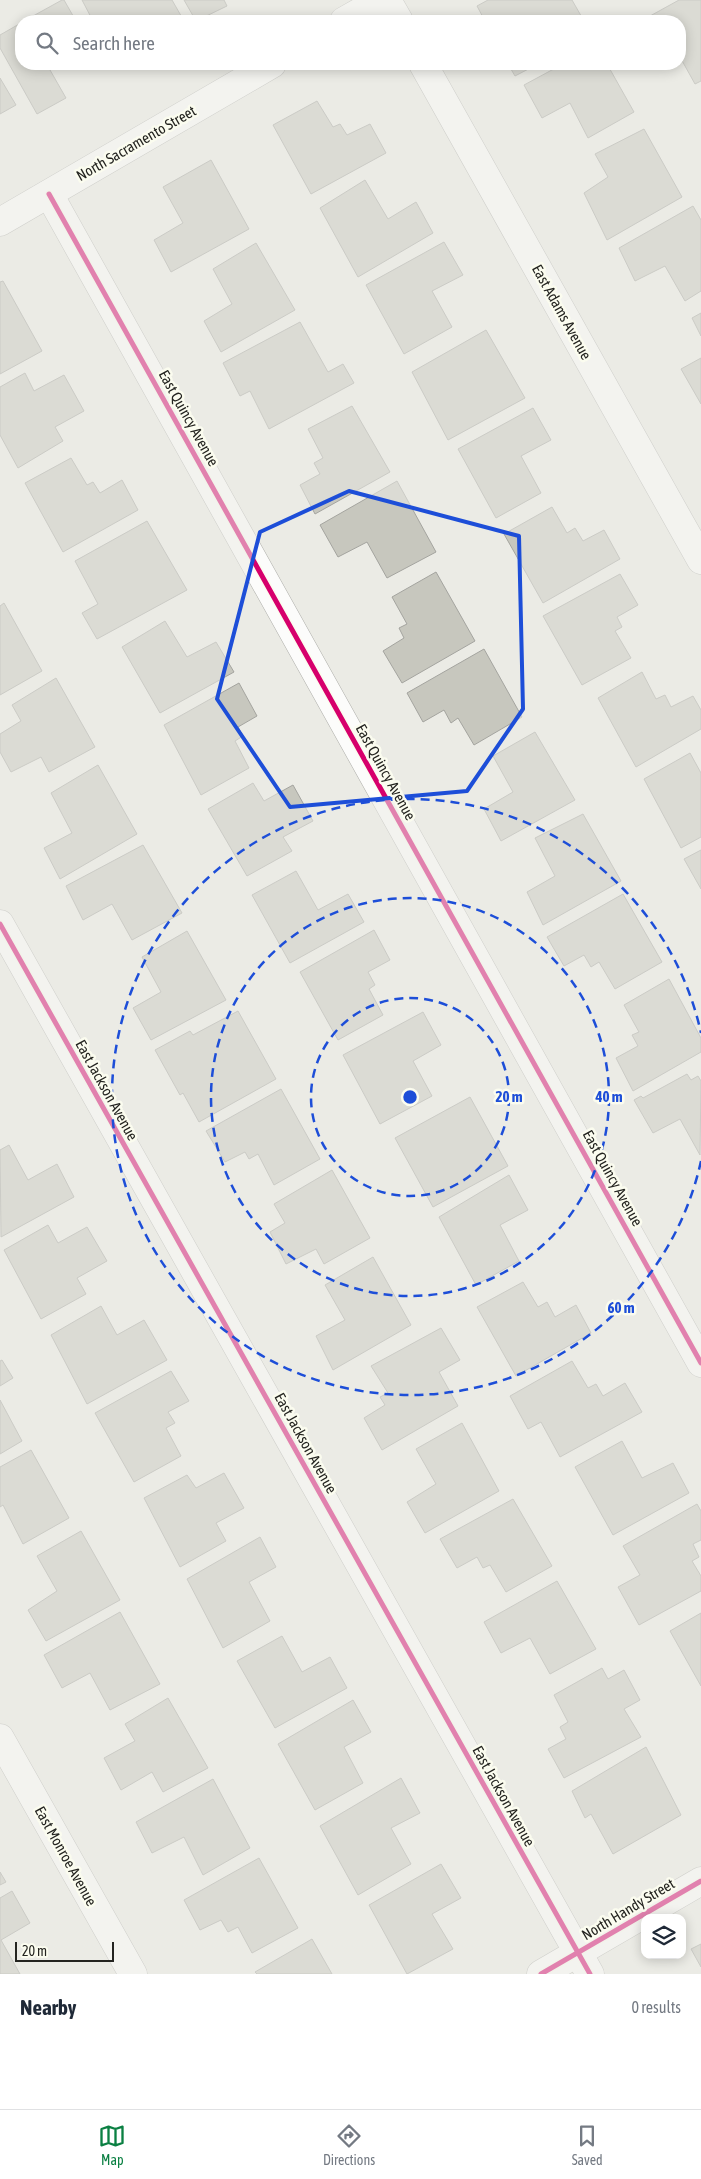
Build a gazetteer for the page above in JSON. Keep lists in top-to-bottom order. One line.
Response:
{"streets":{"street":["North Sacramento Street","East Adams Avenue","East Quincy Avenue","East Jackson Avenue","East Monroe Avenue","North Handy Street"]},"crossings":[["North Sacramento Street","East Quincy Avenue"],["East Jackson Avenue","North Handy Street"]],"scale_bar":"20 m","page":{"search":"Search here","scale":"20 m","heading":["Nearby","0 results"],"nav":["Map","Directions","Saved"]},"rings":["20 m","40 m","60 m"]}
